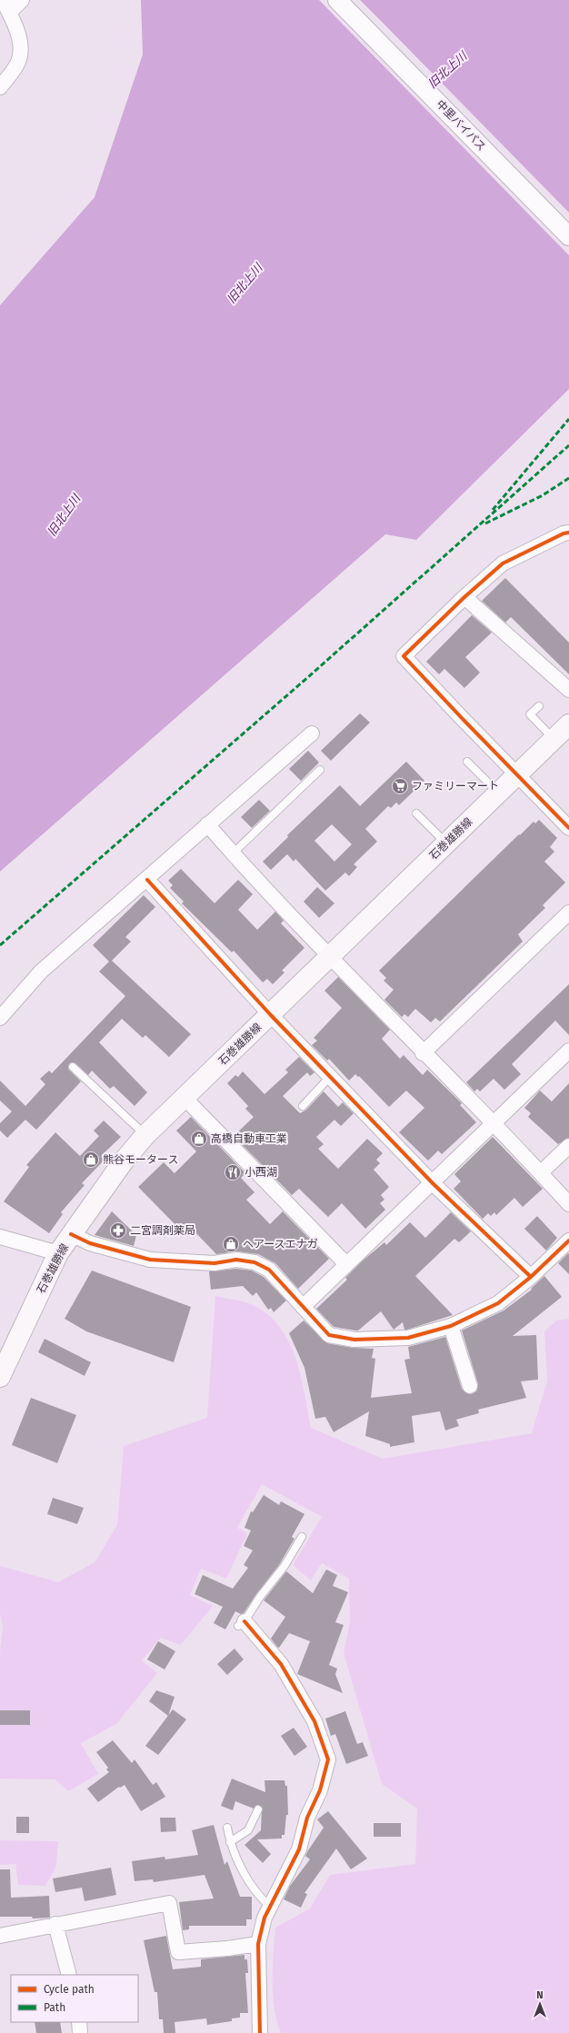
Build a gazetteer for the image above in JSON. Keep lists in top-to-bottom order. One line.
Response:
{"streets":{"main road":["石巻雄勝線"],"street":["中里バイパス"]},"water":["旧北上川"],"places":{"supermarket":["ファミリーマート"],"shop":["高橋自動車工業","熊谷モータース","ヘアースエナガ"],"restaurant":["小西湖"],"pharmacy":["二宮調剤薬局"]},"legend":["Cycle path","Path"],"north":"top"}
